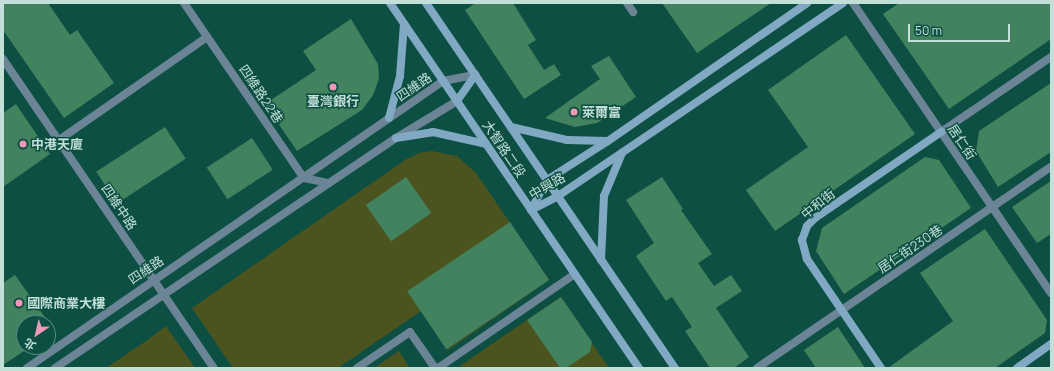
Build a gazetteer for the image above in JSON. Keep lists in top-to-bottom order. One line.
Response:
{"streets":{"street":["四維路","四維路22巷","居仁街","大智路二段","中興路","中和街","四維中路","居仁街230巷"]},"crossings":[["四維路","四維路22巷"],["四維路","大智路二段"],["四維路","四維中路"],["居仁街","中和街"],["居仁街","居仁街230巷"],["大智路二段","中興路"],["中和街","居仁街230巷"]],"places":["臺灣銀行","萊爾富","中港天廈","國際商業大樓"],"scale_bar":"50 m","north":"bottom left"}
